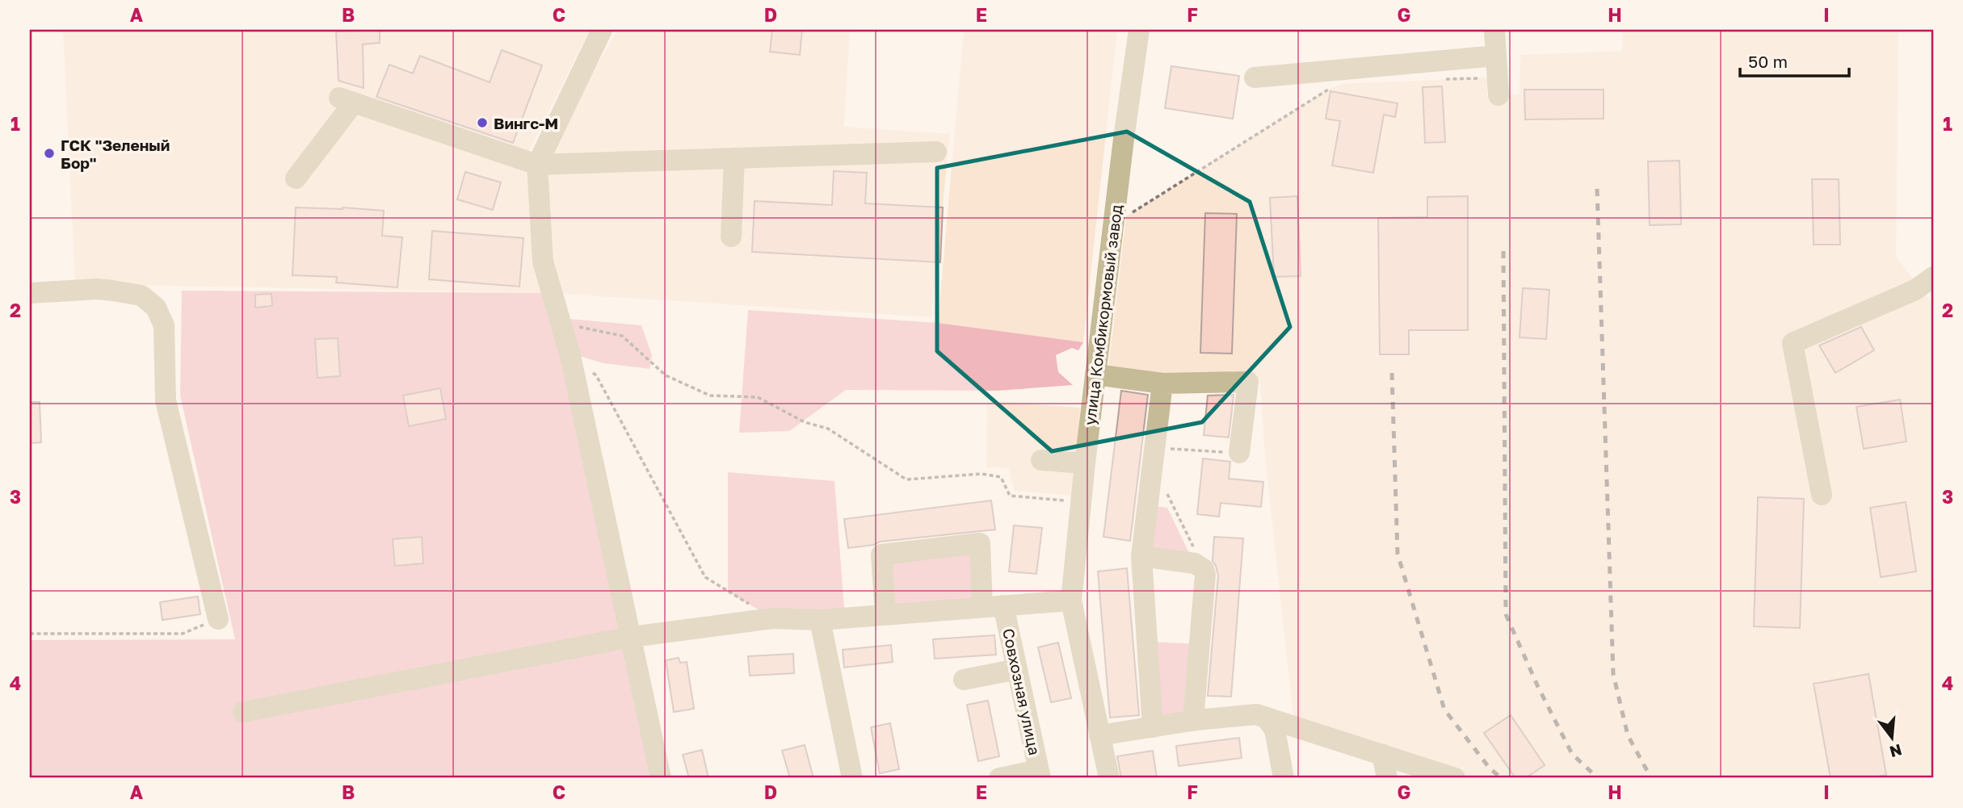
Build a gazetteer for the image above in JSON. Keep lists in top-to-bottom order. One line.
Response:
{"streets":{"street":["улица Комбикормовый завод","Совхозная улица"]},"places":["Вингс-М","ГСК \"Зеленый Бор\""],"scale_bar":"50 m","north":"bottom","grid":{"columns":["A","B","C","D","E","F","G","H","I"],"rows":["1","2","3","4"]}}
